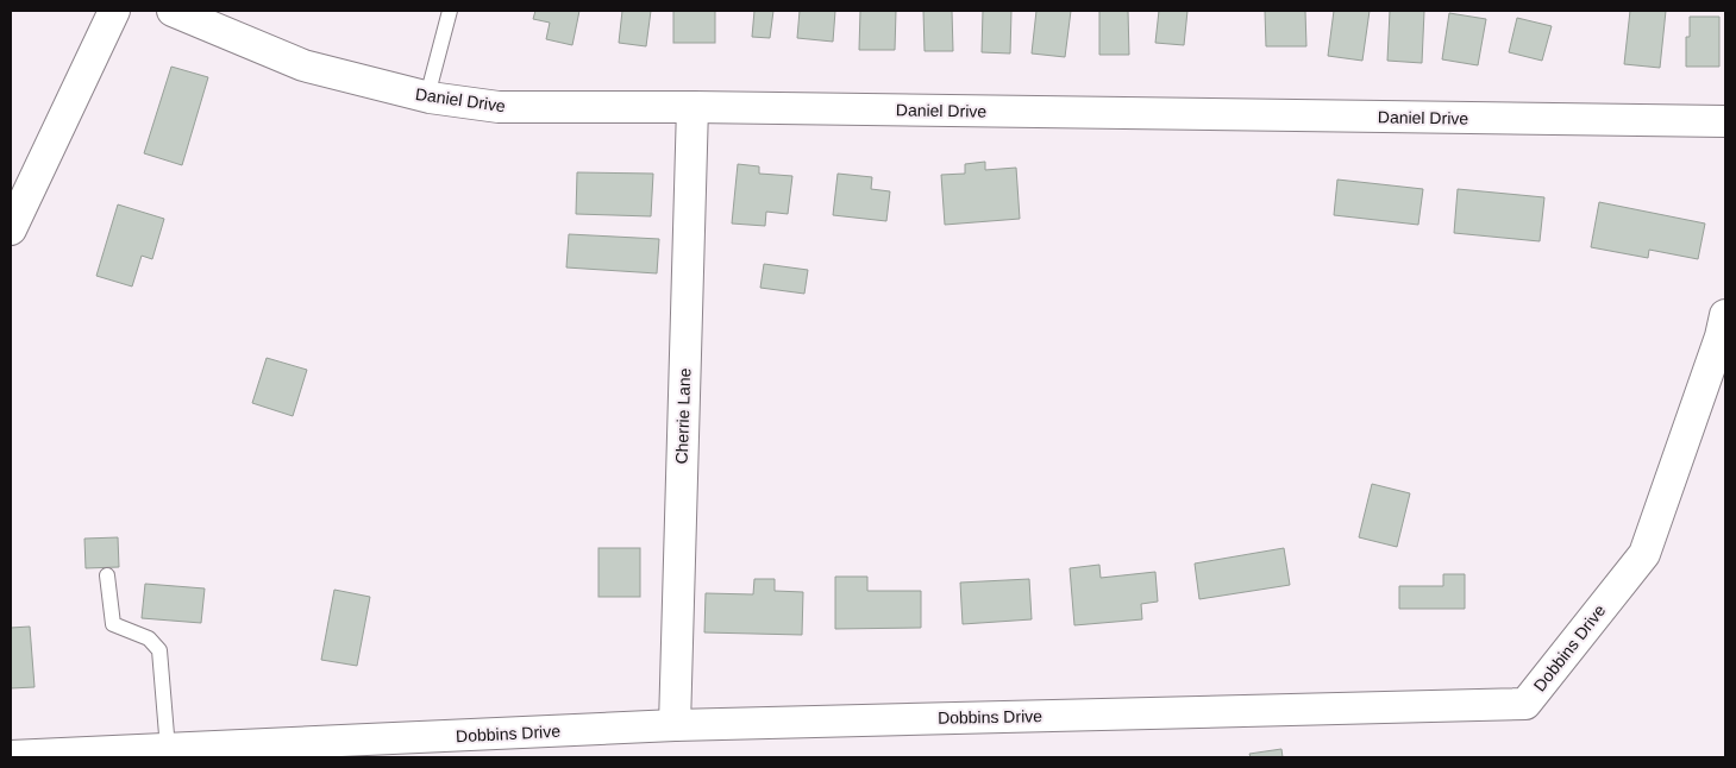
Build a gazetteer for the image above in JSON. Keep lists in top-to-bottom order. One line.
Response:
{"streets":{"street":["Daniel Drive","Cherrie Lane","Dobbins Drive"]},"crossings":[["Daniel Drive","Cherrie Lane"],["Cherrie Lane","Dobbins Drive"]]}
